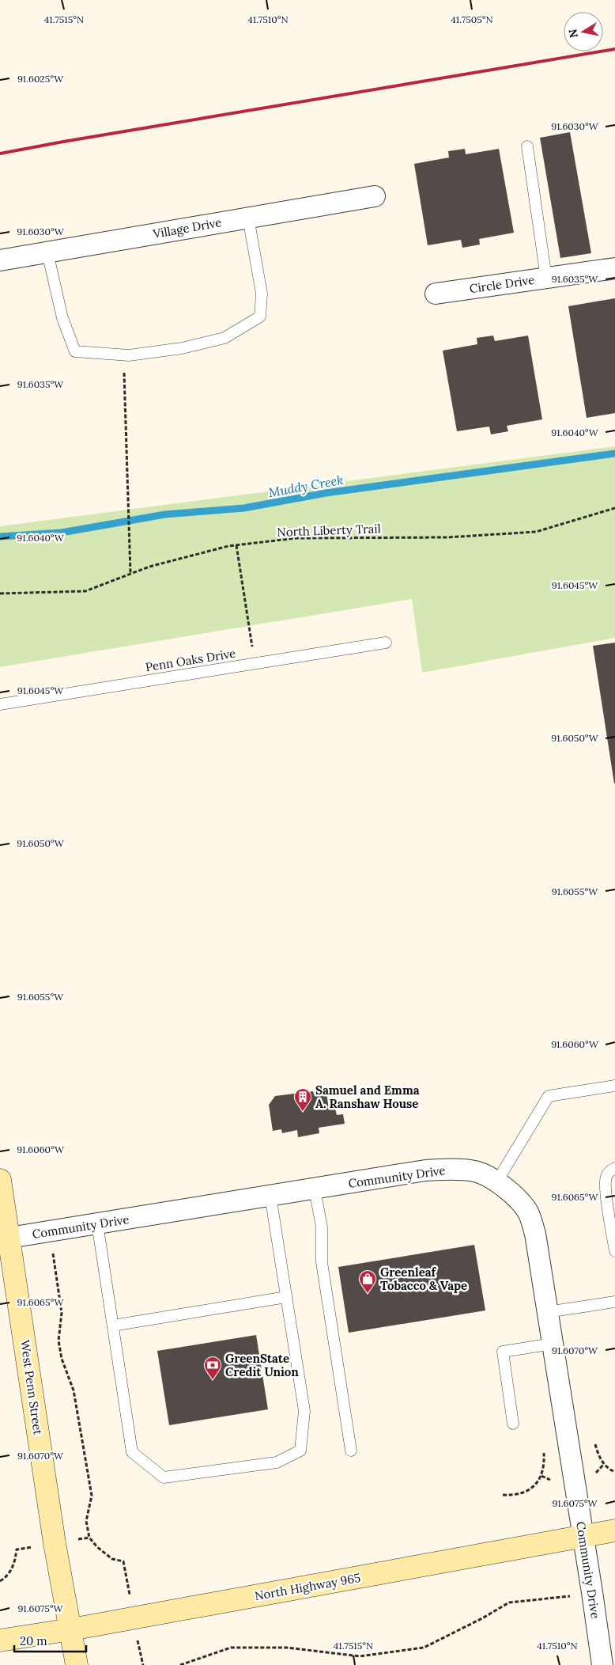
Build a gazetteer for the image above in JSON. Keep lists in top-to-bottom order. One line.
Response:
{"streets":{"street":["Village Drive","Circle Drive","Community Drive","West Penn Street","North Highway 965"],"lane":["Penn Oaks Drive"],"path":["North Liberty Trail"]},"crossings":[["Community Drive","West Penn Street"],["Community Drive","North Highway 965"],["West Penn Street","North Highway 965"]],"water":["Muddy Creek"],"places":{"building":["Samuel and Emma A. Ranshaw House"],"shop":["Greenleaf Tobacco & Vape"],"bank":["GreenState Credit Union"]},"scale_bar":"20 m","north":"left","coordinates":["41.7505°N","41.7515°N","41.7510°N","91.6025°W","91.6030°W","91.6035°W","91.6040°W","91.6045°W","91.6050°W","91.6055°W","91.6060°W","91.6065°W","91.6070°W","91.6075°W"]}
